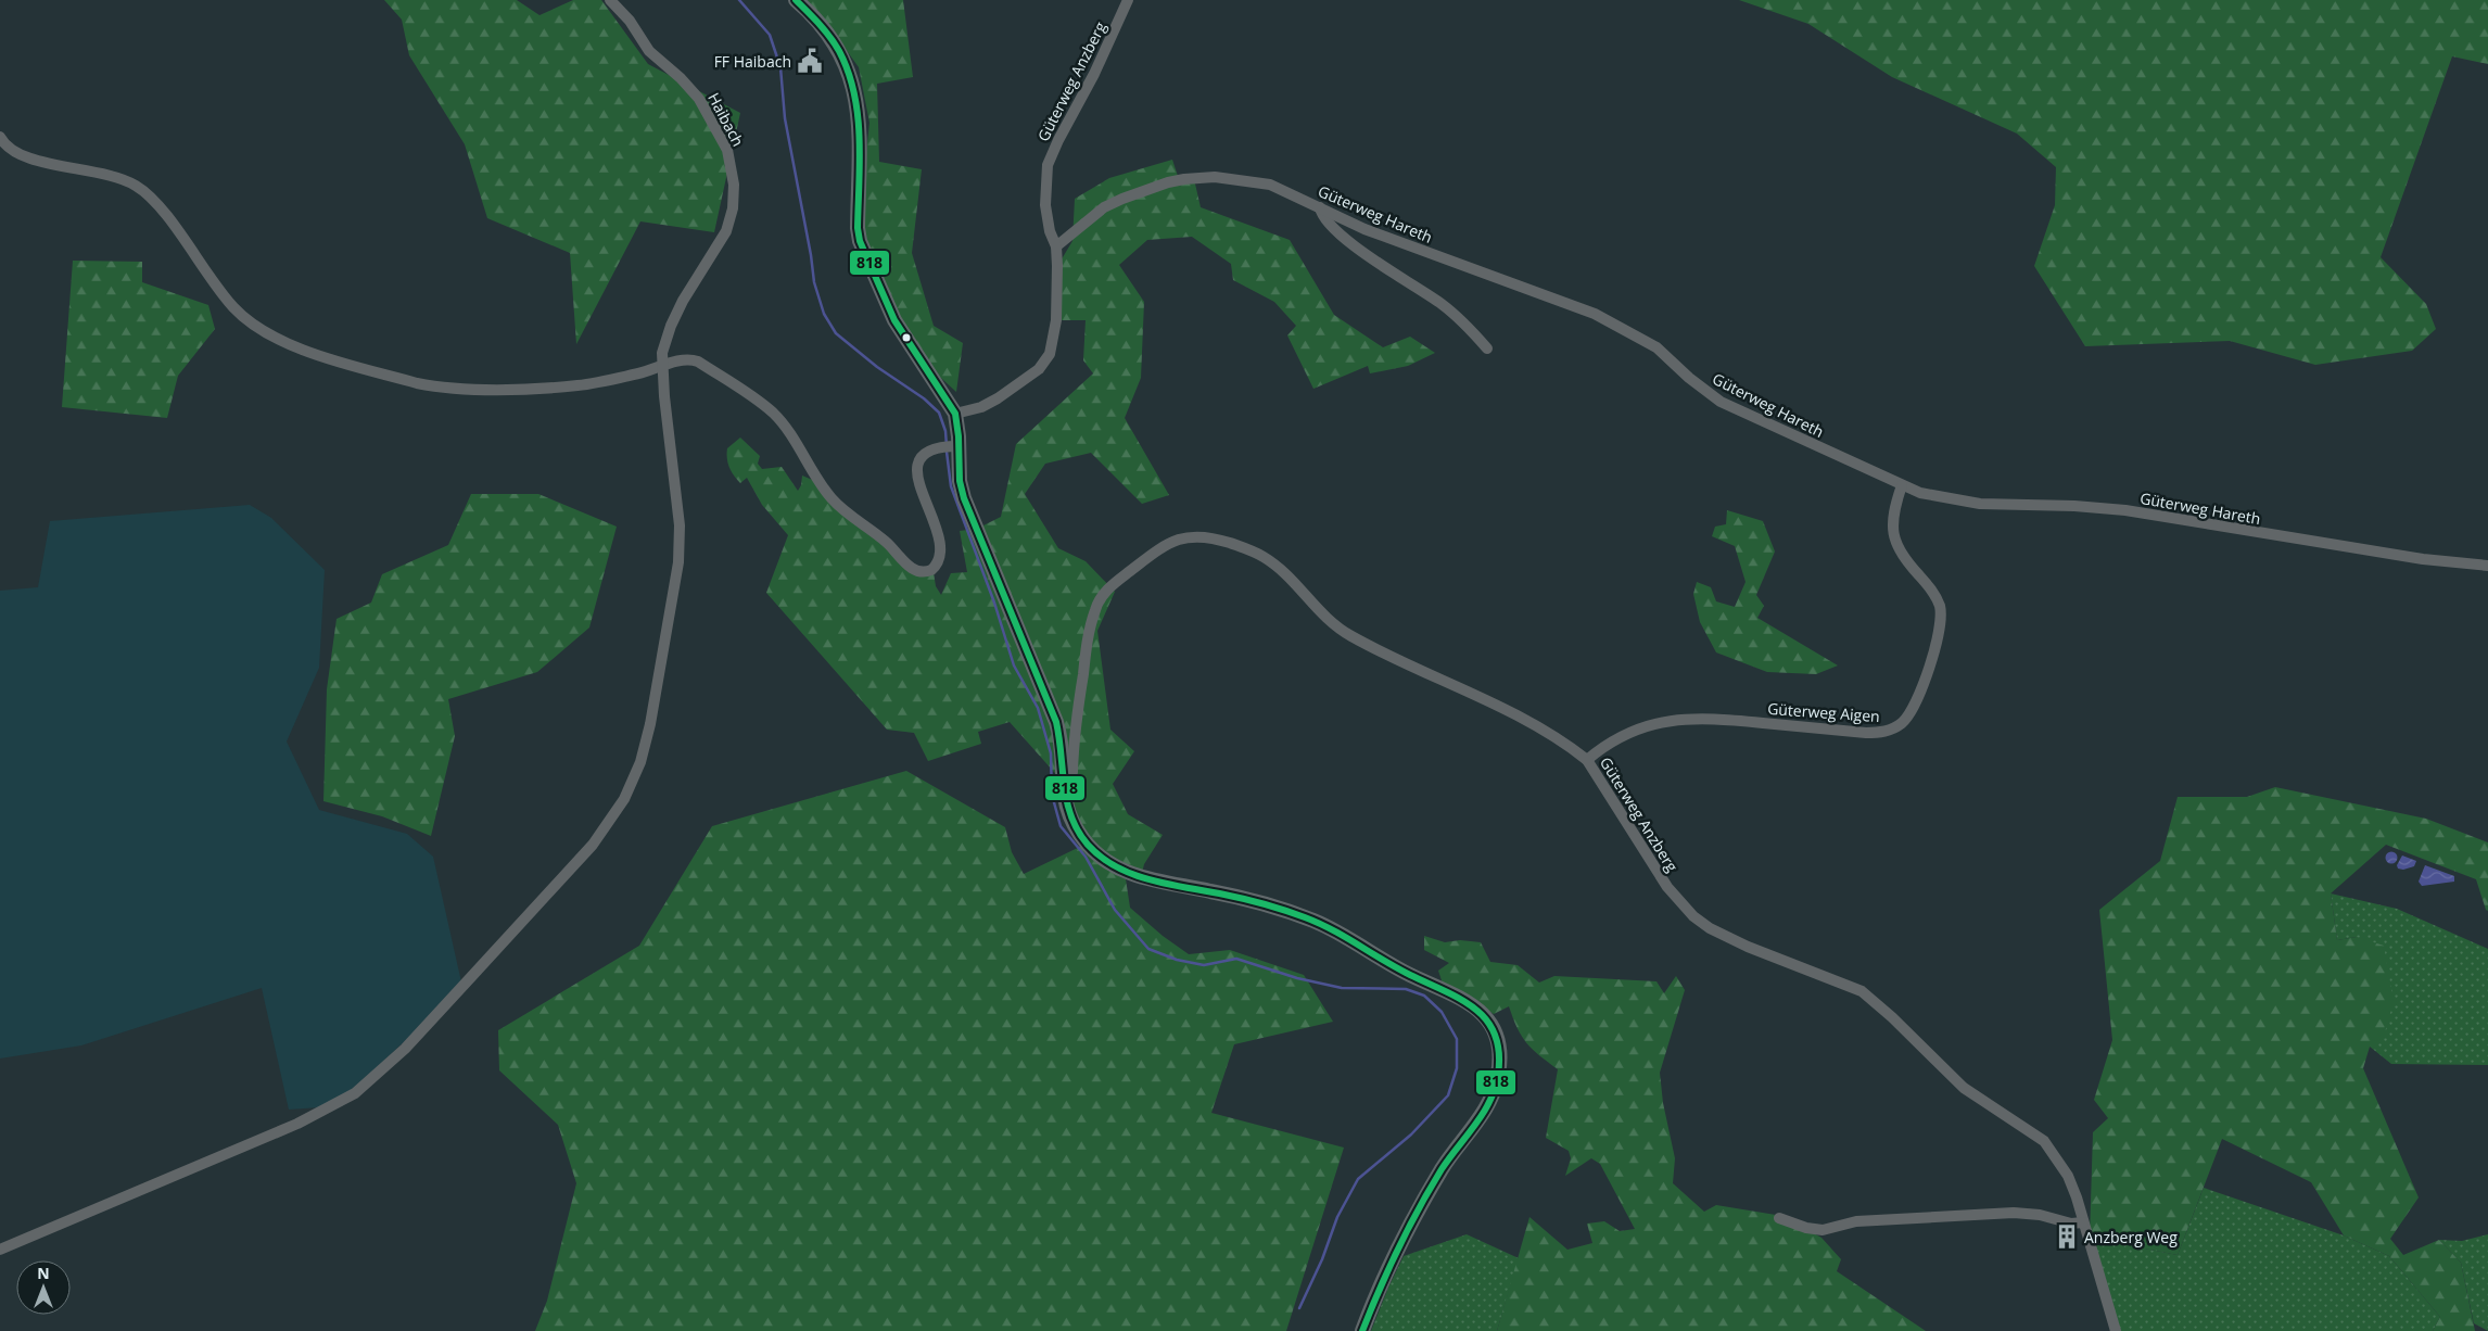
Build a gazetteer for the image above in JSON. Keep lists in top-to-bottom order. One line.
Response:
{"streets":{"street":["Güterweg Anzberg","Haibach","Güterweg Hareth","Güterweg Aigen"]},"crossings":[["Güterweg Anzberg","Güterweg Hareth"],["Güterweg Anzberg","Güterweg Aigen"],["Güterweg Hareth","Güterweg Aigen"]],"places":{"public building":["FF Haibach"],"building":["Anzberg Weg"]},"lines":["transit line 818"],"north":"top"}
